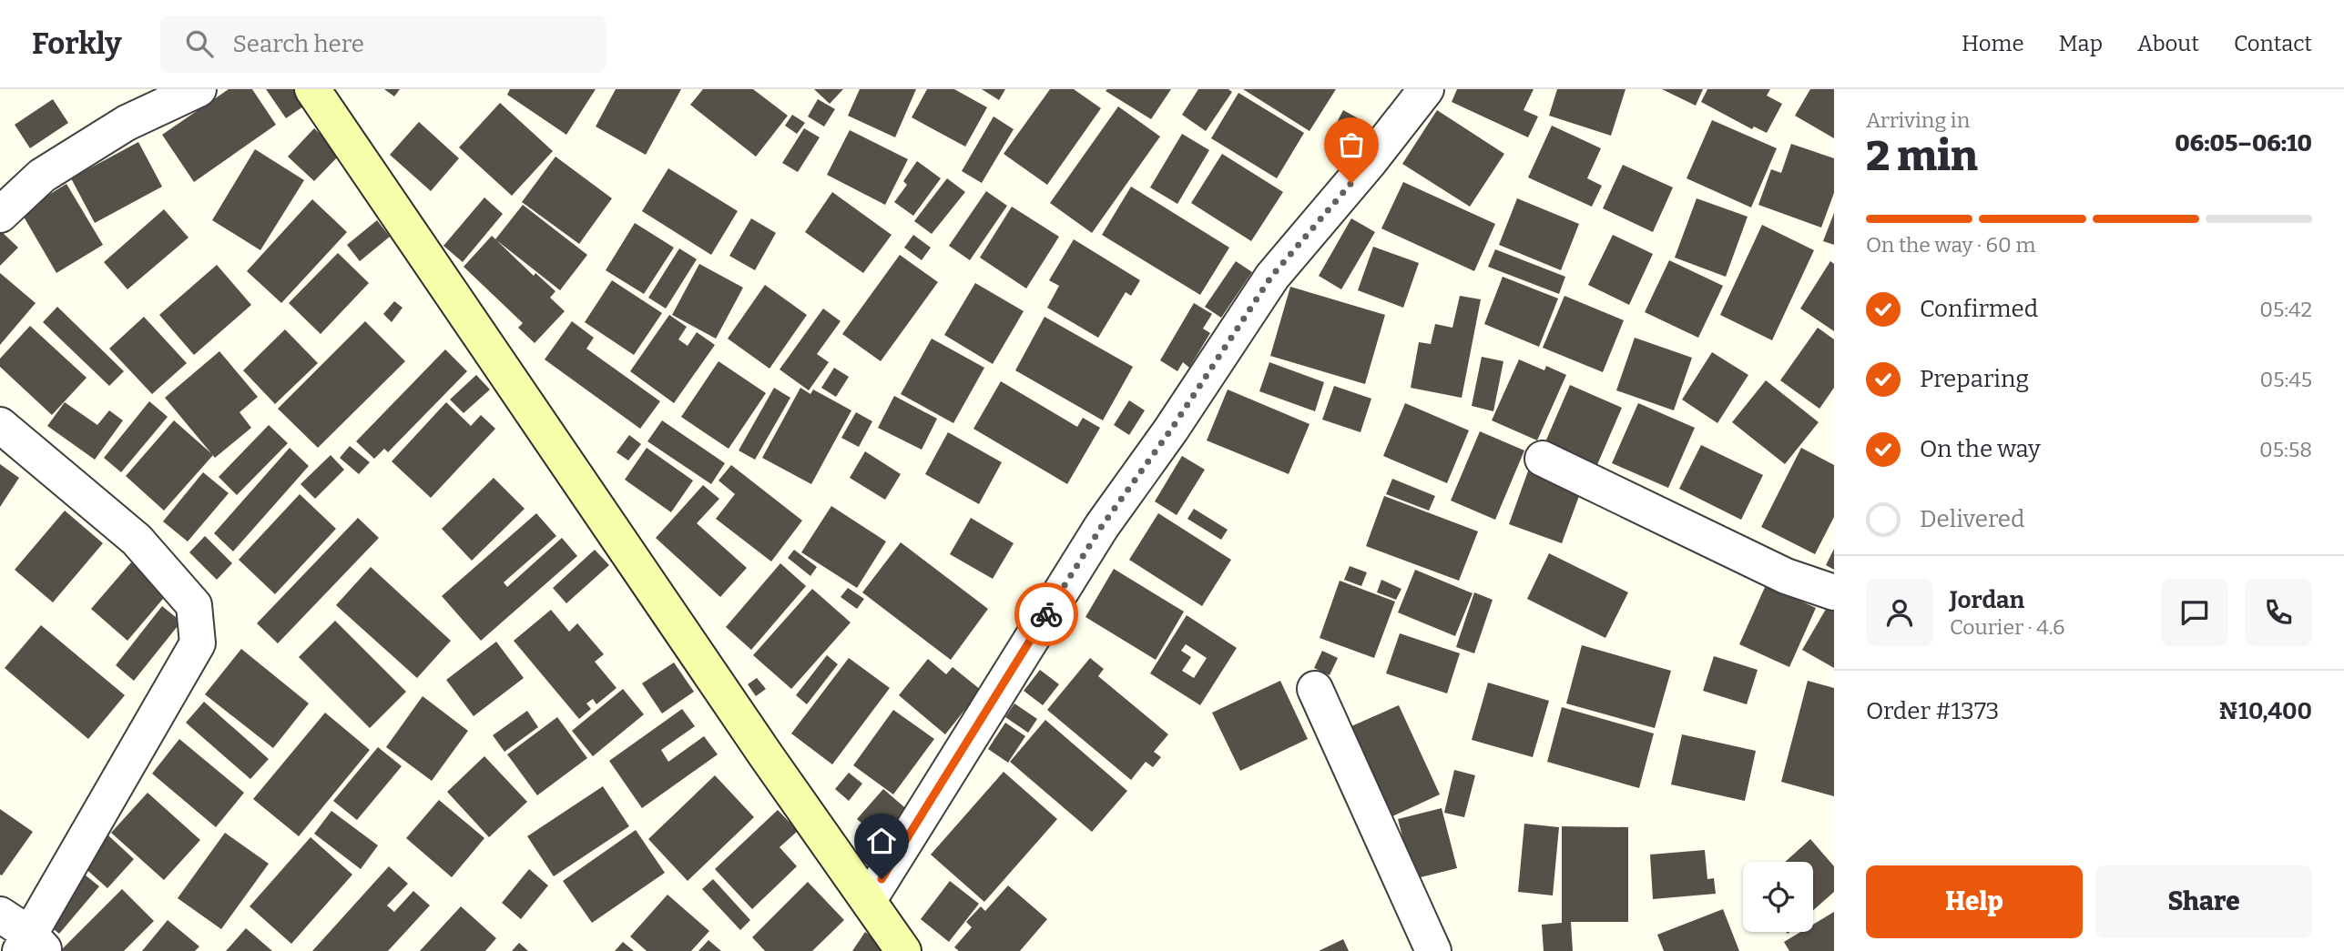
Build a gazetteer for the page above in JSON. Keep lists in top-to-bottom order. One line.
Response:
{"page":{"header":"Forkly","search":"Search here","nav":["Home","Map","About","Contact"],"heading":["2 min","Arriving in","06:05–06:10"],"panel":["Jordan","Courier · 4.6","Order #1373","₦10,400"],"bar":"On the way · 60 m","list":[["Confirmed","05:42"],["Preparing","05:45"],["On the way","05:58"],"Delivered"],"buttons":["Help","Share"]}}
